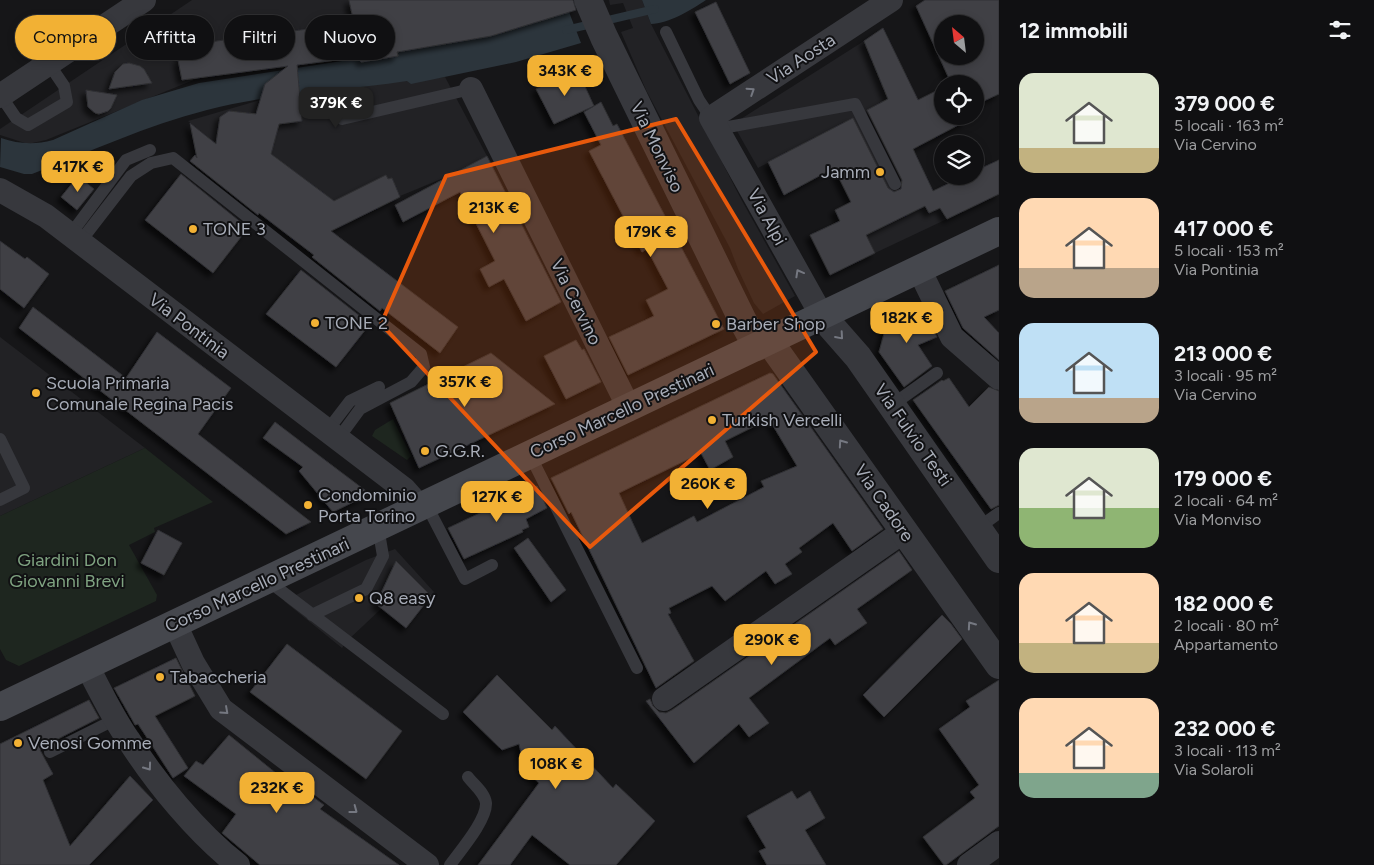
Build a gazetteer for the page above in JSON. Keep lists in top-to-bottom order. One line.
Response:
{"streets":{"main road":["Corso Marcello Prestinari"],"street":["Via Aosta","Via Monviso","Via Alpi","Via Cervino","Via Pontinia","Via Fulvio Testi","Via Cadore"]},"crossings":[["Via Aosta","Via Alpi"],["Via Monviso","Corso Marcello Prestinari"],["Via Monviso","Via Cadore"],["Via Alpi","Corso Marcello Prestinari"],["Via Alpi","Via Fulvio Testi"],["Via Cervino","Corso Marcello Prestinari"],["Via Pontinia","Corso Marcello Prestinari"],["Corso Marcello Prestinari","Via Fulvio Testi"],["Corso Marcello Prestinari","Via Cadore"]],"one_way":["Via Aosta","Via Alpi"],"parks":["Giardini Don Giovanni Brevi"],"places":["Jamm","TONE 3","TONE 2","Barber Shop","Scuola Primaria Comunale Regina Pacis","Turkish Vercelli","G.G.R.","Condominio Porta Torino","Q8 easy","Tabaccheria","Venosi Gomme"],"north":"top left","page":{"heading":"12 immobili","chip":["Compra","Affitta","Filtri","Nuovo"],"price":["343K €","379K €","417K €","213K €","179K €","182K €","357K €","260K €","127K €","290K €","108K €","232K €"],"list":[{"name":"379 000 €","note":"5 locali · 163 m² · Via Cervino"},{"name":"417 000 €","note":"5 locali · 153 m² · Via Pontinia"},{"name":"213 000 €","note":"3 locali · 95 m² · Via Cervino"},{"name":"179 000 €","note":"2 locali · 64 m² · Via Monviso"},{"name":"182 000 €","note":"2 locali · 80 m² · Appartamento"},{"name":"232 000 €","note":"3 locali · 113 m² · Via Solaroli"}]}}
